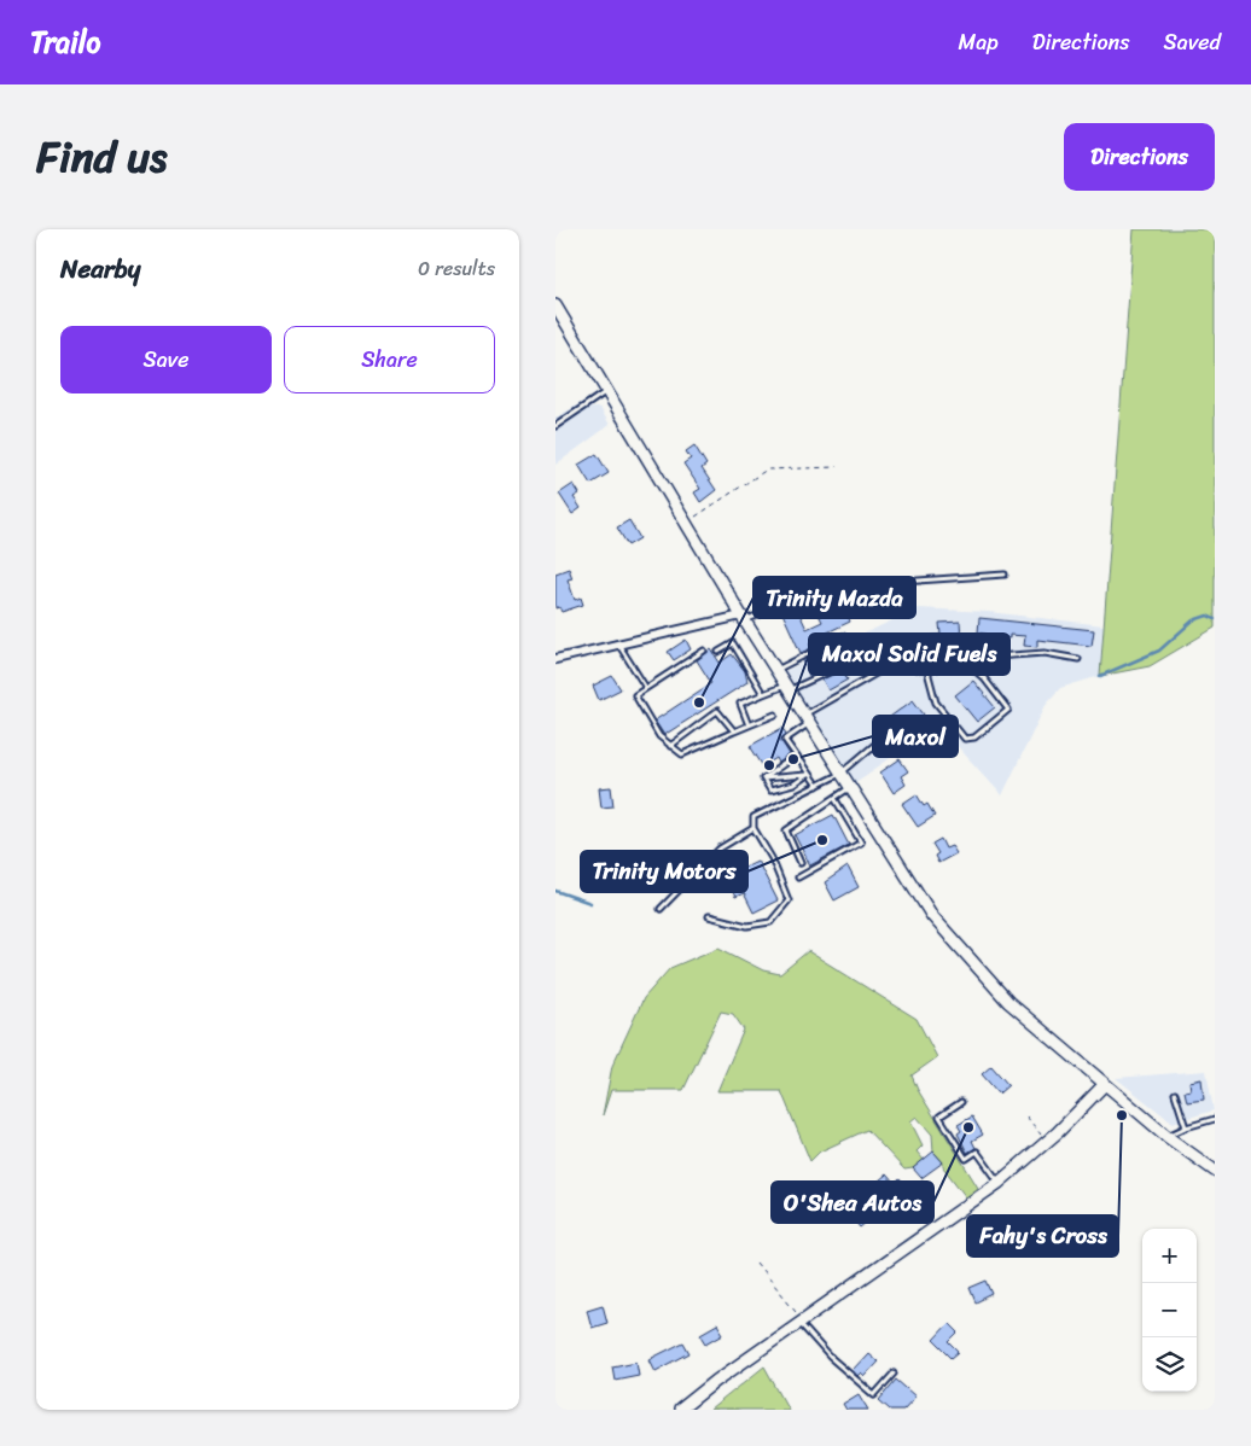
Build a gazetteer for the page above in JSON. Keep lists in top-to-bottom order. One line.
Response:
{"places":["Trinity Mazda","Maxol","Maxol Solid Fuels","Trinity Motors","Fahy's Cross","O'Shea Autos"],"page":{"header":"Trailo","nav":["Map","Directions","Saved"],"title":"Find us","buttons":["Directions",["Save","Share"]],"heading":["Nearby","0 results"],"map_buttons":["+","−"]}}
